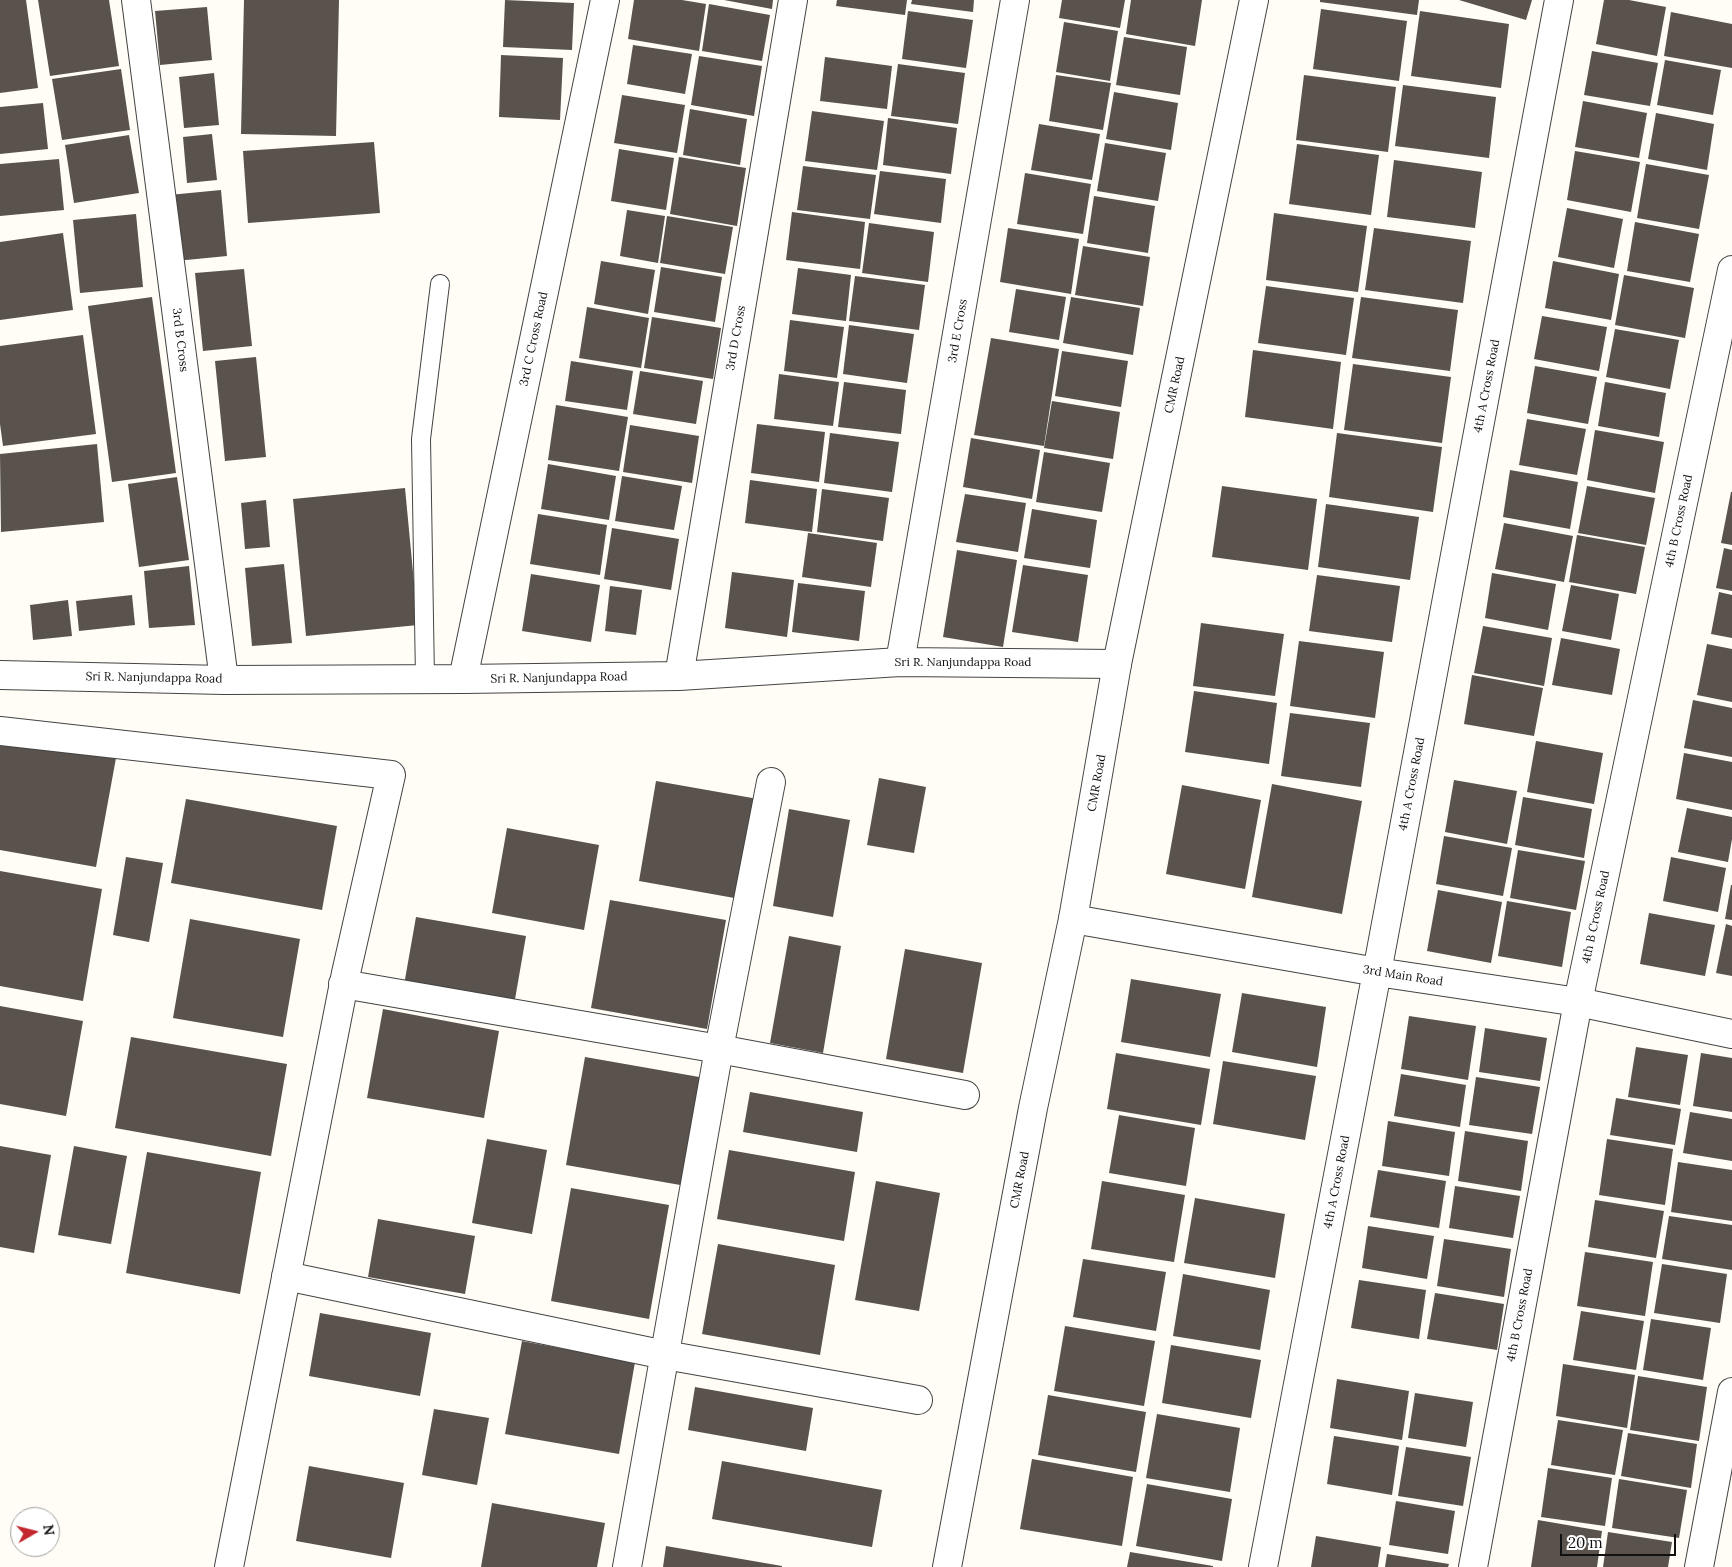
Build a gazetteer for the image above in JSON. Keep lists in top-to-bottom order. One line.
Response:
{"streets":{"street":["3rd E Cross","3rd D Cross","3rd C Cross Road","3rd B Cross","CMR Road","4th A Cross Road","4th B Cross Road","Sri R. Nanjundappa Road","3rd Main Road"]},"crossings":[["3rd E Cross","Sri R. Nanjundappa Road"],["3rd D Cross","Sri R. Nanjundappa Road"],["3rd C Cross Road","Sri R. Nanjundappa Road"],["3rd B Cross","Sri R. Nanjundappa Road"],["CMR Road","Sri R. Nanjundappa Road"],["CMR Road","3rd Main Road"],["4th A Cross Road","3rd Main Road"],["4th B Cross Road","3rd Main Road"]],"scale_bar":"20 m","north":"right"}
